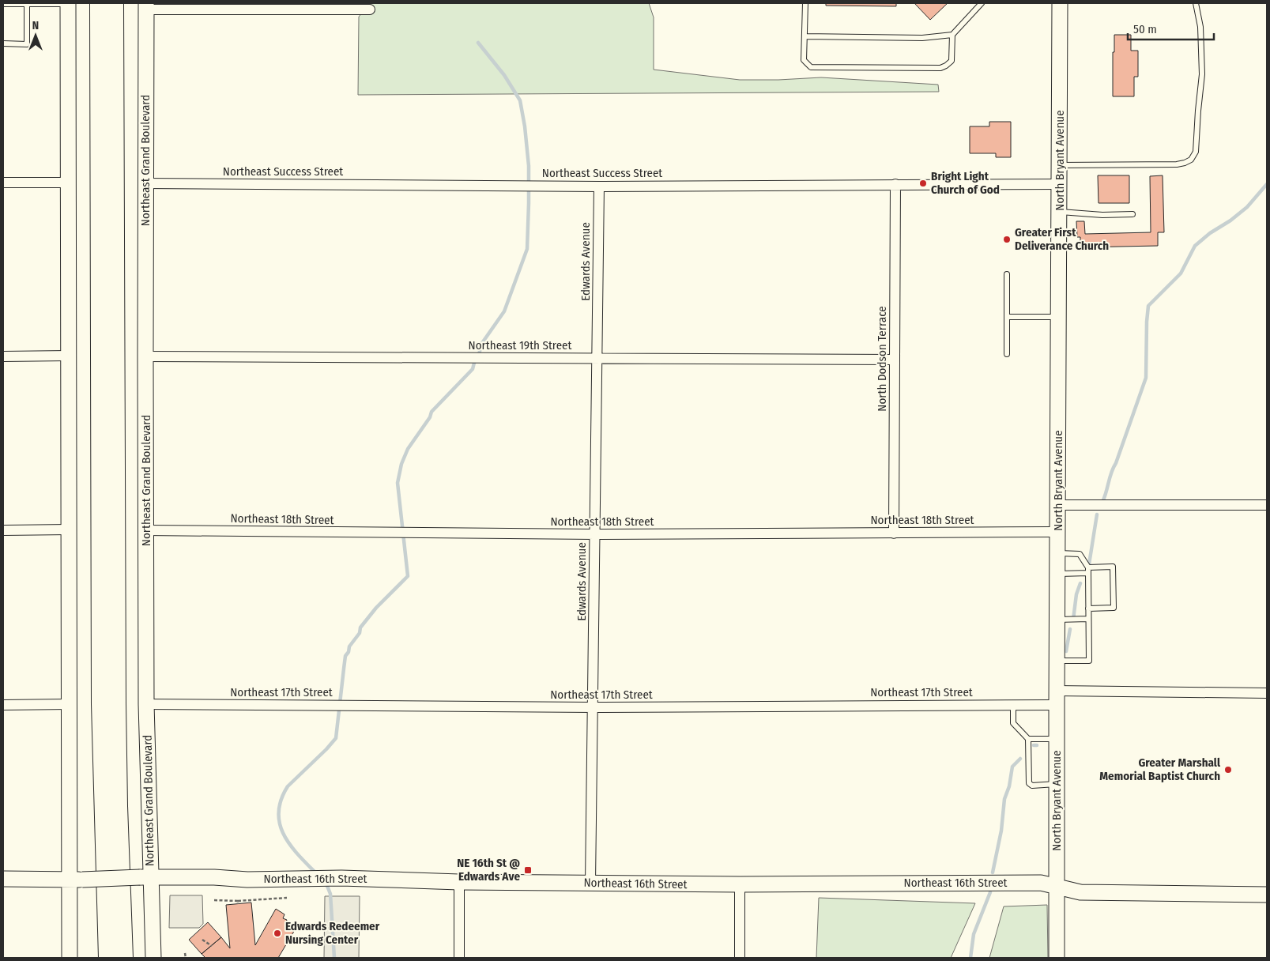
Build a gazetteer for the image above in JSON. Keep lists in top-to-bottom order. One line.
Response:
{"streets":{"street":["Northeast Grand Boulevard","North Bryant Avenue","Northeast Success Street","Edwards Avenue","Northeast 19th Street","North Dodson Terrace","Northeast 18th Street","Northeast 17th Street","Northeast 16th Street"]},"crossings":[["Northeast Grand Boulevard","Northeast Success Street"],["Northeast Grand Boulevard","Northeast 19th Street"],["Northeast Grand Boulevard","Northeast 18th Street"],["Northeast Grand Boulevard","Northeast 17th Street"],["Northeast Grand Boulevard","Northeast 16th Street"],["North Bryant Avenue","Northeast Success Street"],["North Bryant Avenue","Northeast 18th Street"],["North Bryant Avenue","Northeast 17th Street"],["North Bryant Avenue","Northeast 16th Street"],["Northeast Success Street","Edwards Avenue"],["Northeast Success Street","North Dodson Terrace"],["Edwards Avenue","Northeast 19th Street"],["Edwards Avenue","Northeast 18th Street"],["Edwards Avenue","Northeast 17th Street"],["Edwards Avenue","Northeast 16th Street"],["Northeast 19th Street","North Dodson Terrace"],["North Dodson Terrace","Northeast 18th Street"]],"places":{"other":["Bright Light Church of God","Greater First Deliverance Church","Greater Marshall Memorial Baptist Church","Edwards Redeemer Nursing Center"],"transit":["NE 16th St @ Edwards Ave"]},"scale_bar":"50 m","north":"top"}
